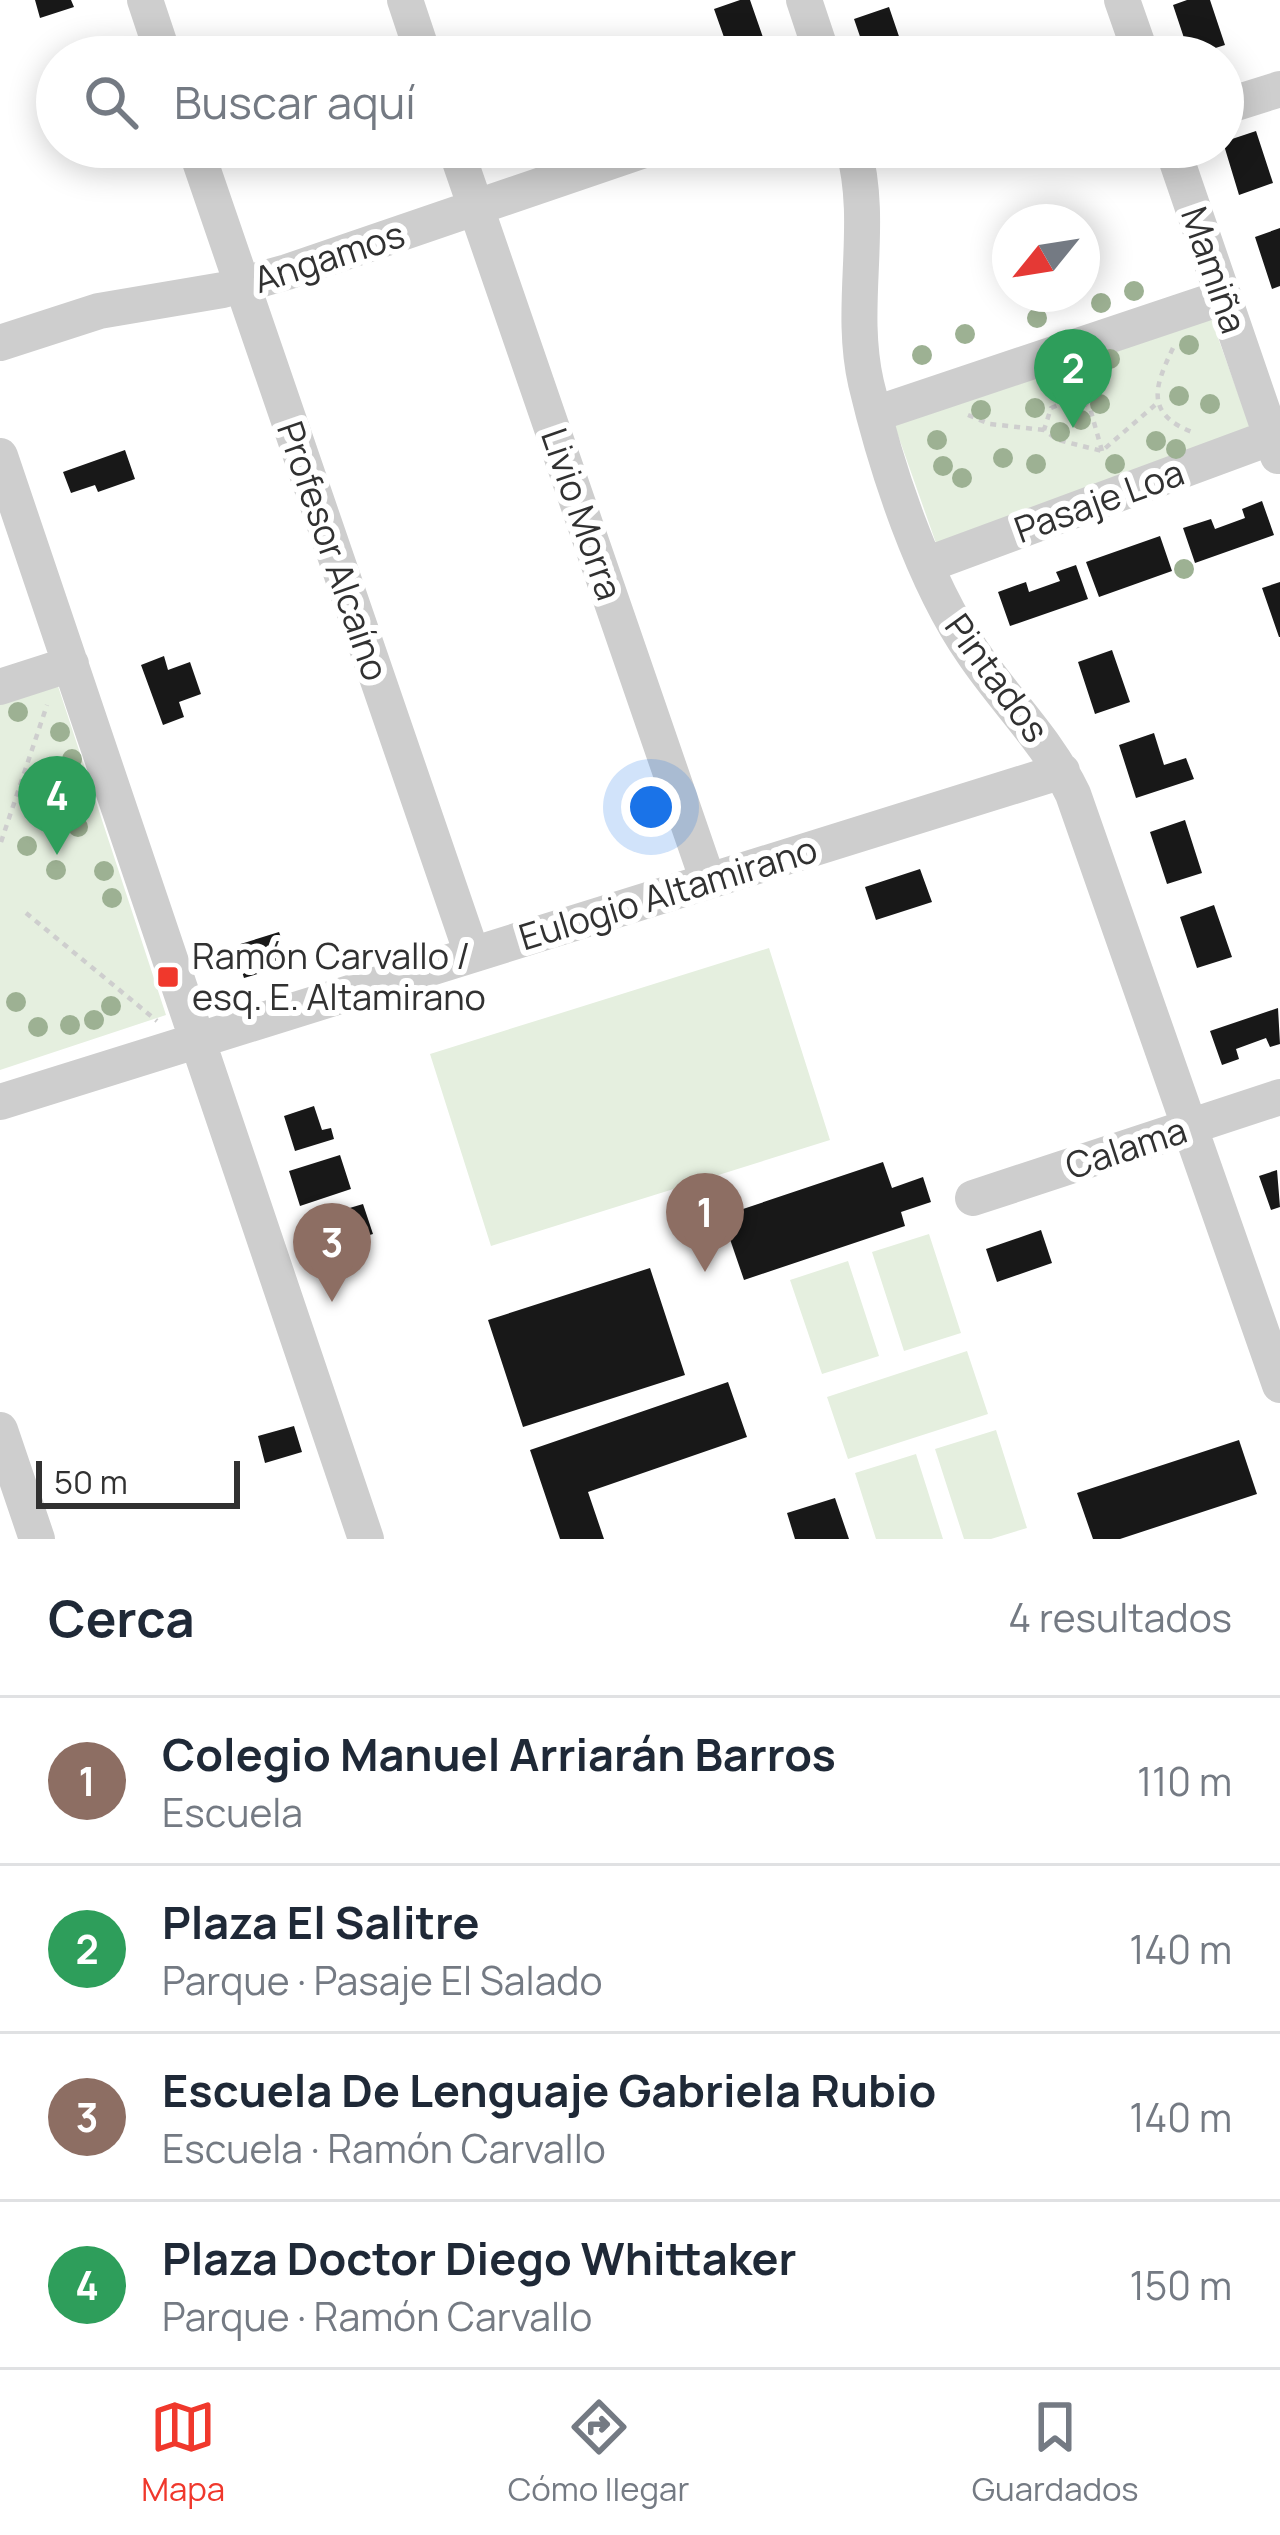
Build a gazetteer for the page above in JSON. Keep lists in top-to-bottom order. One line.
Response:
{"streets":{"street":["Angamos","Mamiña","Pasaje Loa","Livio Morra","Profesor Alcaíno","Pintados","Eulogio Altamirano","Calama"]},"crossings":[["Angamos","Livio Morra"],["Angamos","Profesor Alcaíno"],["Mamiña","Pasaje Loa"],["Pasaje Loa","Pintados"],["Livio Morra","Eulogio Altamirano"],["Profesor Alcaíno","Eulogio Altamirano"],["Pintados","Eulogio Altamirano"],["Pintados","Calama"]],"places":{"transit":["Ramón Carvallo / esq. E. Altamirano"]},"scale_bar":"50 m","north":"bottom left","page":{"search":"Buscar aquí","pins":["2","4","1","3"],"scale":"50 m","heading":["Cerca","4 resultados"],"list":[{"mark":"1","name":"Colegio Manuel Arriarán Barros","note":"Escuela","value":"110 m"},{"mark":"2","name":"Plaza El Salitre","note":"Parque · Pasaje El Salado","value":"140 m"},{"mark":"3","name":"Escuela De Lenguaje Gabriela Rubio","note":"Escuela · Ramón Carvallo","value":"140 m"},{"mark":"4","name":"Plaza Doctor Diego Whittaker","note":"Parque · Ramón Carvallo","value":"150 m"}],"nav":["Mapa","Cómo llegar","Guardados"]}}
